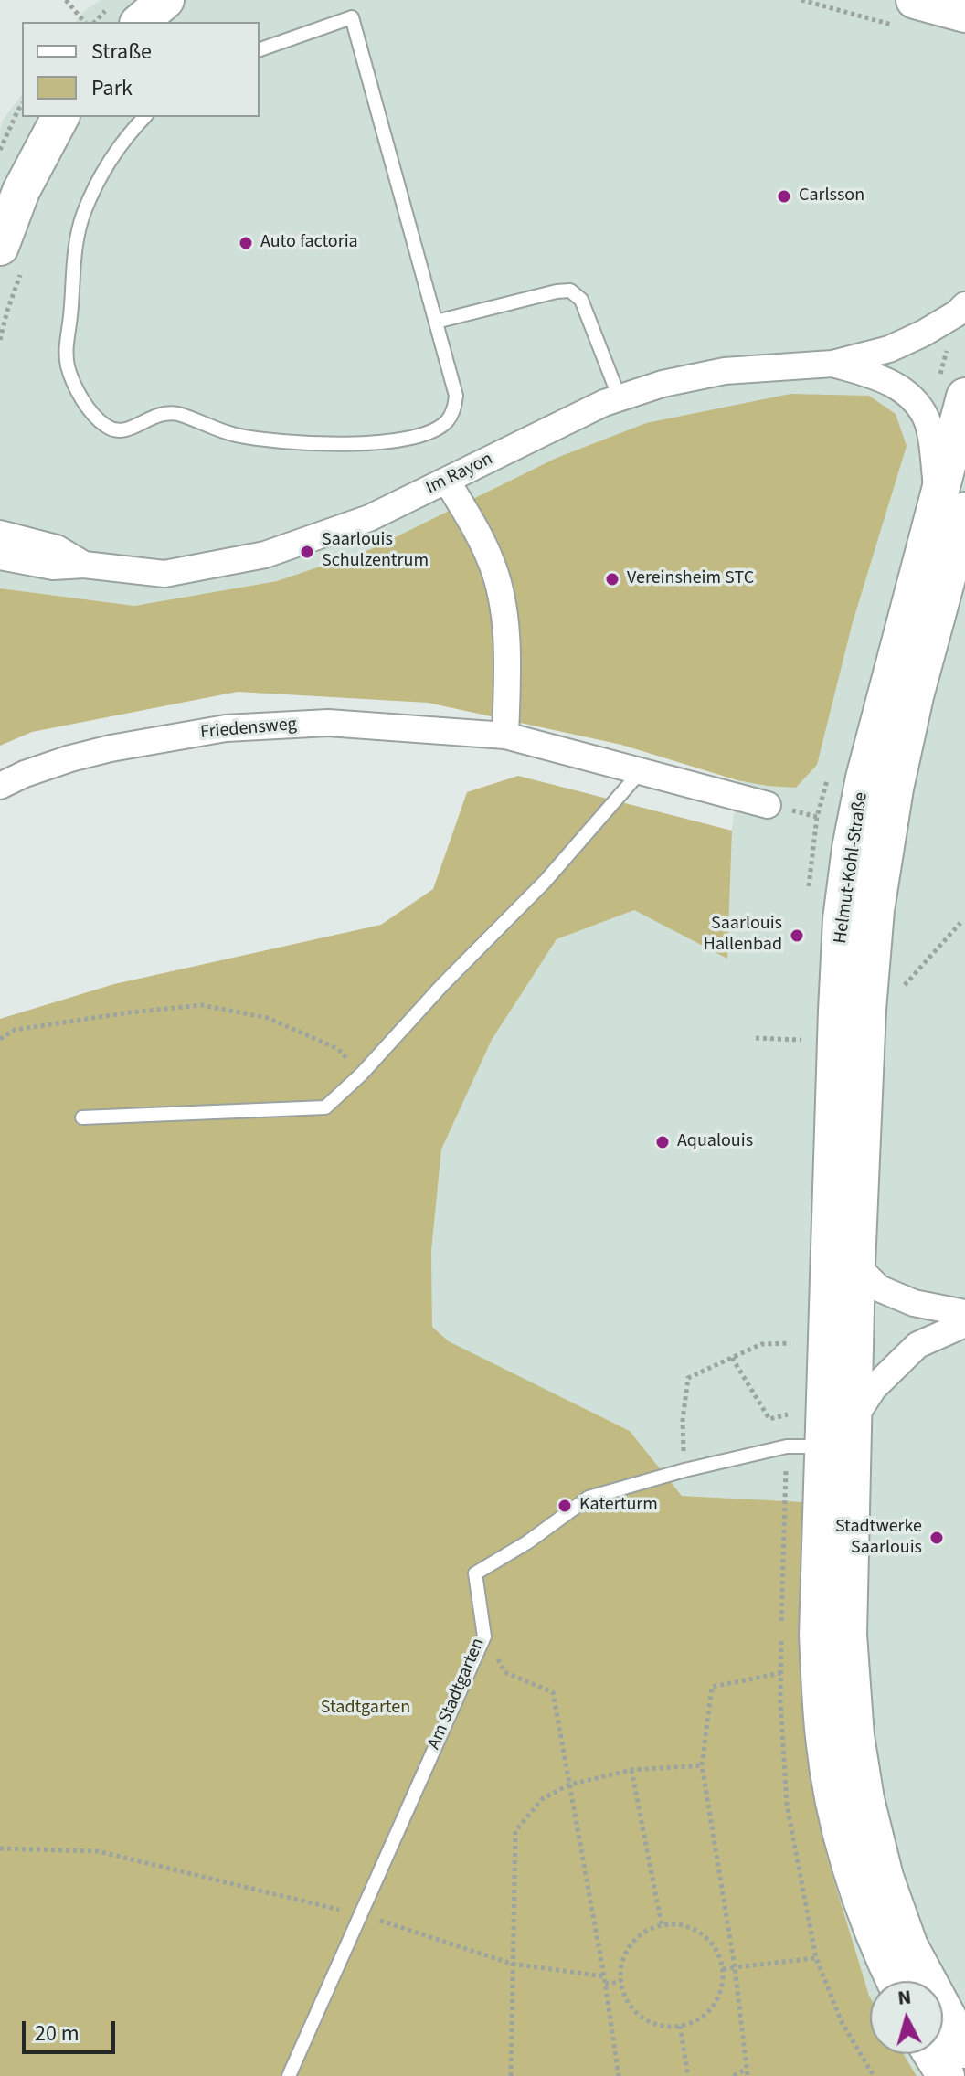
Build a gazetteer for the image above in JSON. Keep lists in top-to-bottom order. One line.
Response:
{"streets":{"street":["Im Rayon","Friedensweg","Helmut-Kohl-Straße"],"lane":["Am Stadtgarten"]},"crossings":[["Im Rayon","Helmut-Kohl-Straße"],["Helmut-Kohl-Straße","Am Stadtgarten"]],"parks":["Stadtgarten"],"places":["Carlsson","Auto factoria","Saarlouis Schulzentrum","Vereinsheim STC","Saarlouis Hallenbad","Aqualouis","Katerturm","Stadtwerke Saarlouis"],"legend":["Straße","Park"],"scale_bar":"20 m","north":"top"}
